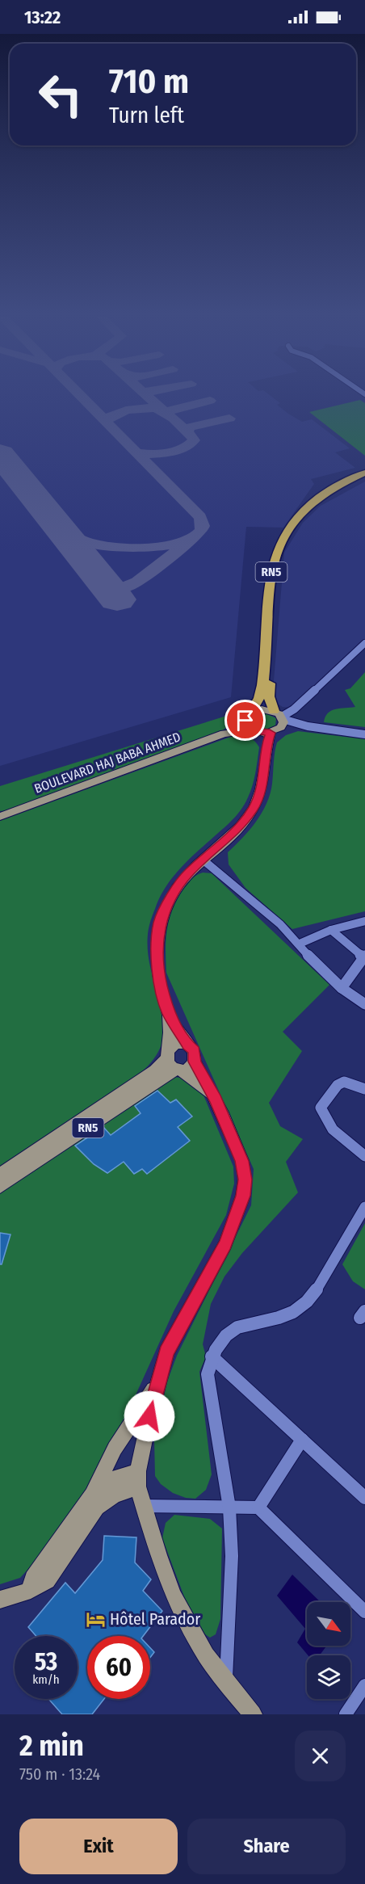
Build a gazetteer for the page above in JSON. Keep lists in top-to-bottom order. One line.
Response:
{"streets":{"highway":["RN5"],"main road":["BOULEVARD HAJ BABA AHMED"]},"places":{"hotel":["Hôtel Parador"]},"north":"bottom right","page":{"status":"13:22","turn":["710 m","Turn left"],"speed":"53 km/h","limit":"60","heading":["2 min","750 m · 13:24"],"buttons":["Exit","Share"]}}
